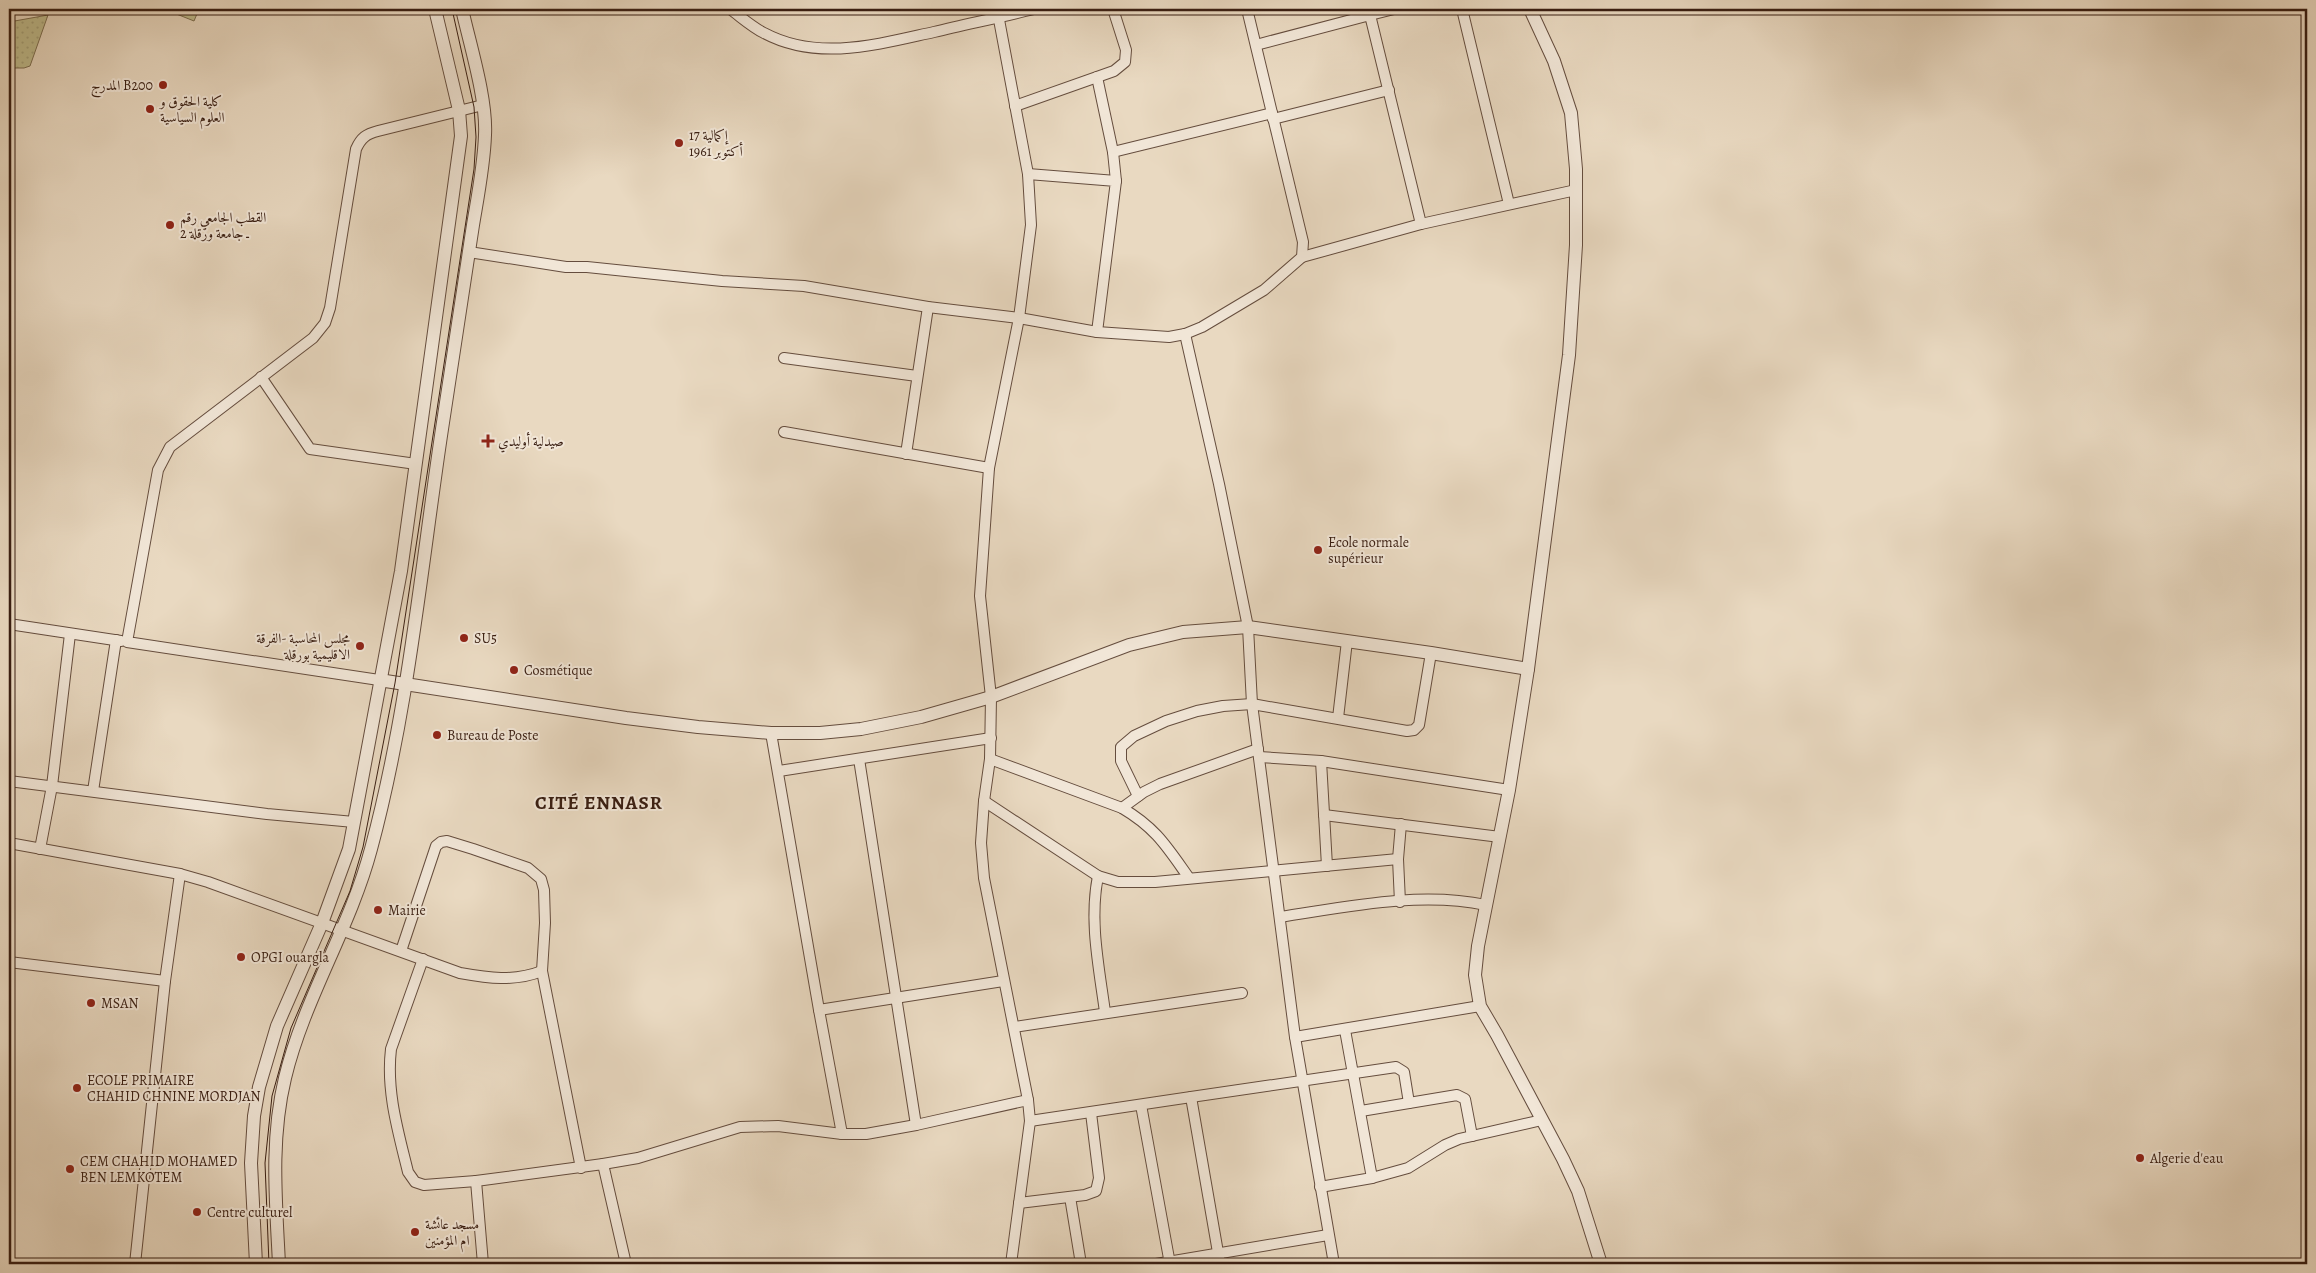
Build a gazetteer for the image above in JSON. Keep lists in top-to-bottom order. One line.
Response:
{"districts":["CITÉ ENNASR"],"places":{"other":["المدرج B200","كلية الحقوق و العلوم السياسية","إكمالية 17 أكتوبر 1961","القطب الجامعي رقم 2 ـ جامعة ورقلة","Ecole normale supérieur","SU5","مجلس المحاسبة -الفرقة الاقليمية بورقلة","Cosmétique","Bureau de Poste","Mairie","OPGI ouargla","MSAN","ECOLE PRIMAIRE CHAHID CHNINE MORDJAN","Algerie d'eau","CEM CHAHID MOHAMED BEN LEMKOTEM","Centre culturel","مسجد عائشة ام المؤمنين"],"health":["صيدلية أوليدي"]}}
